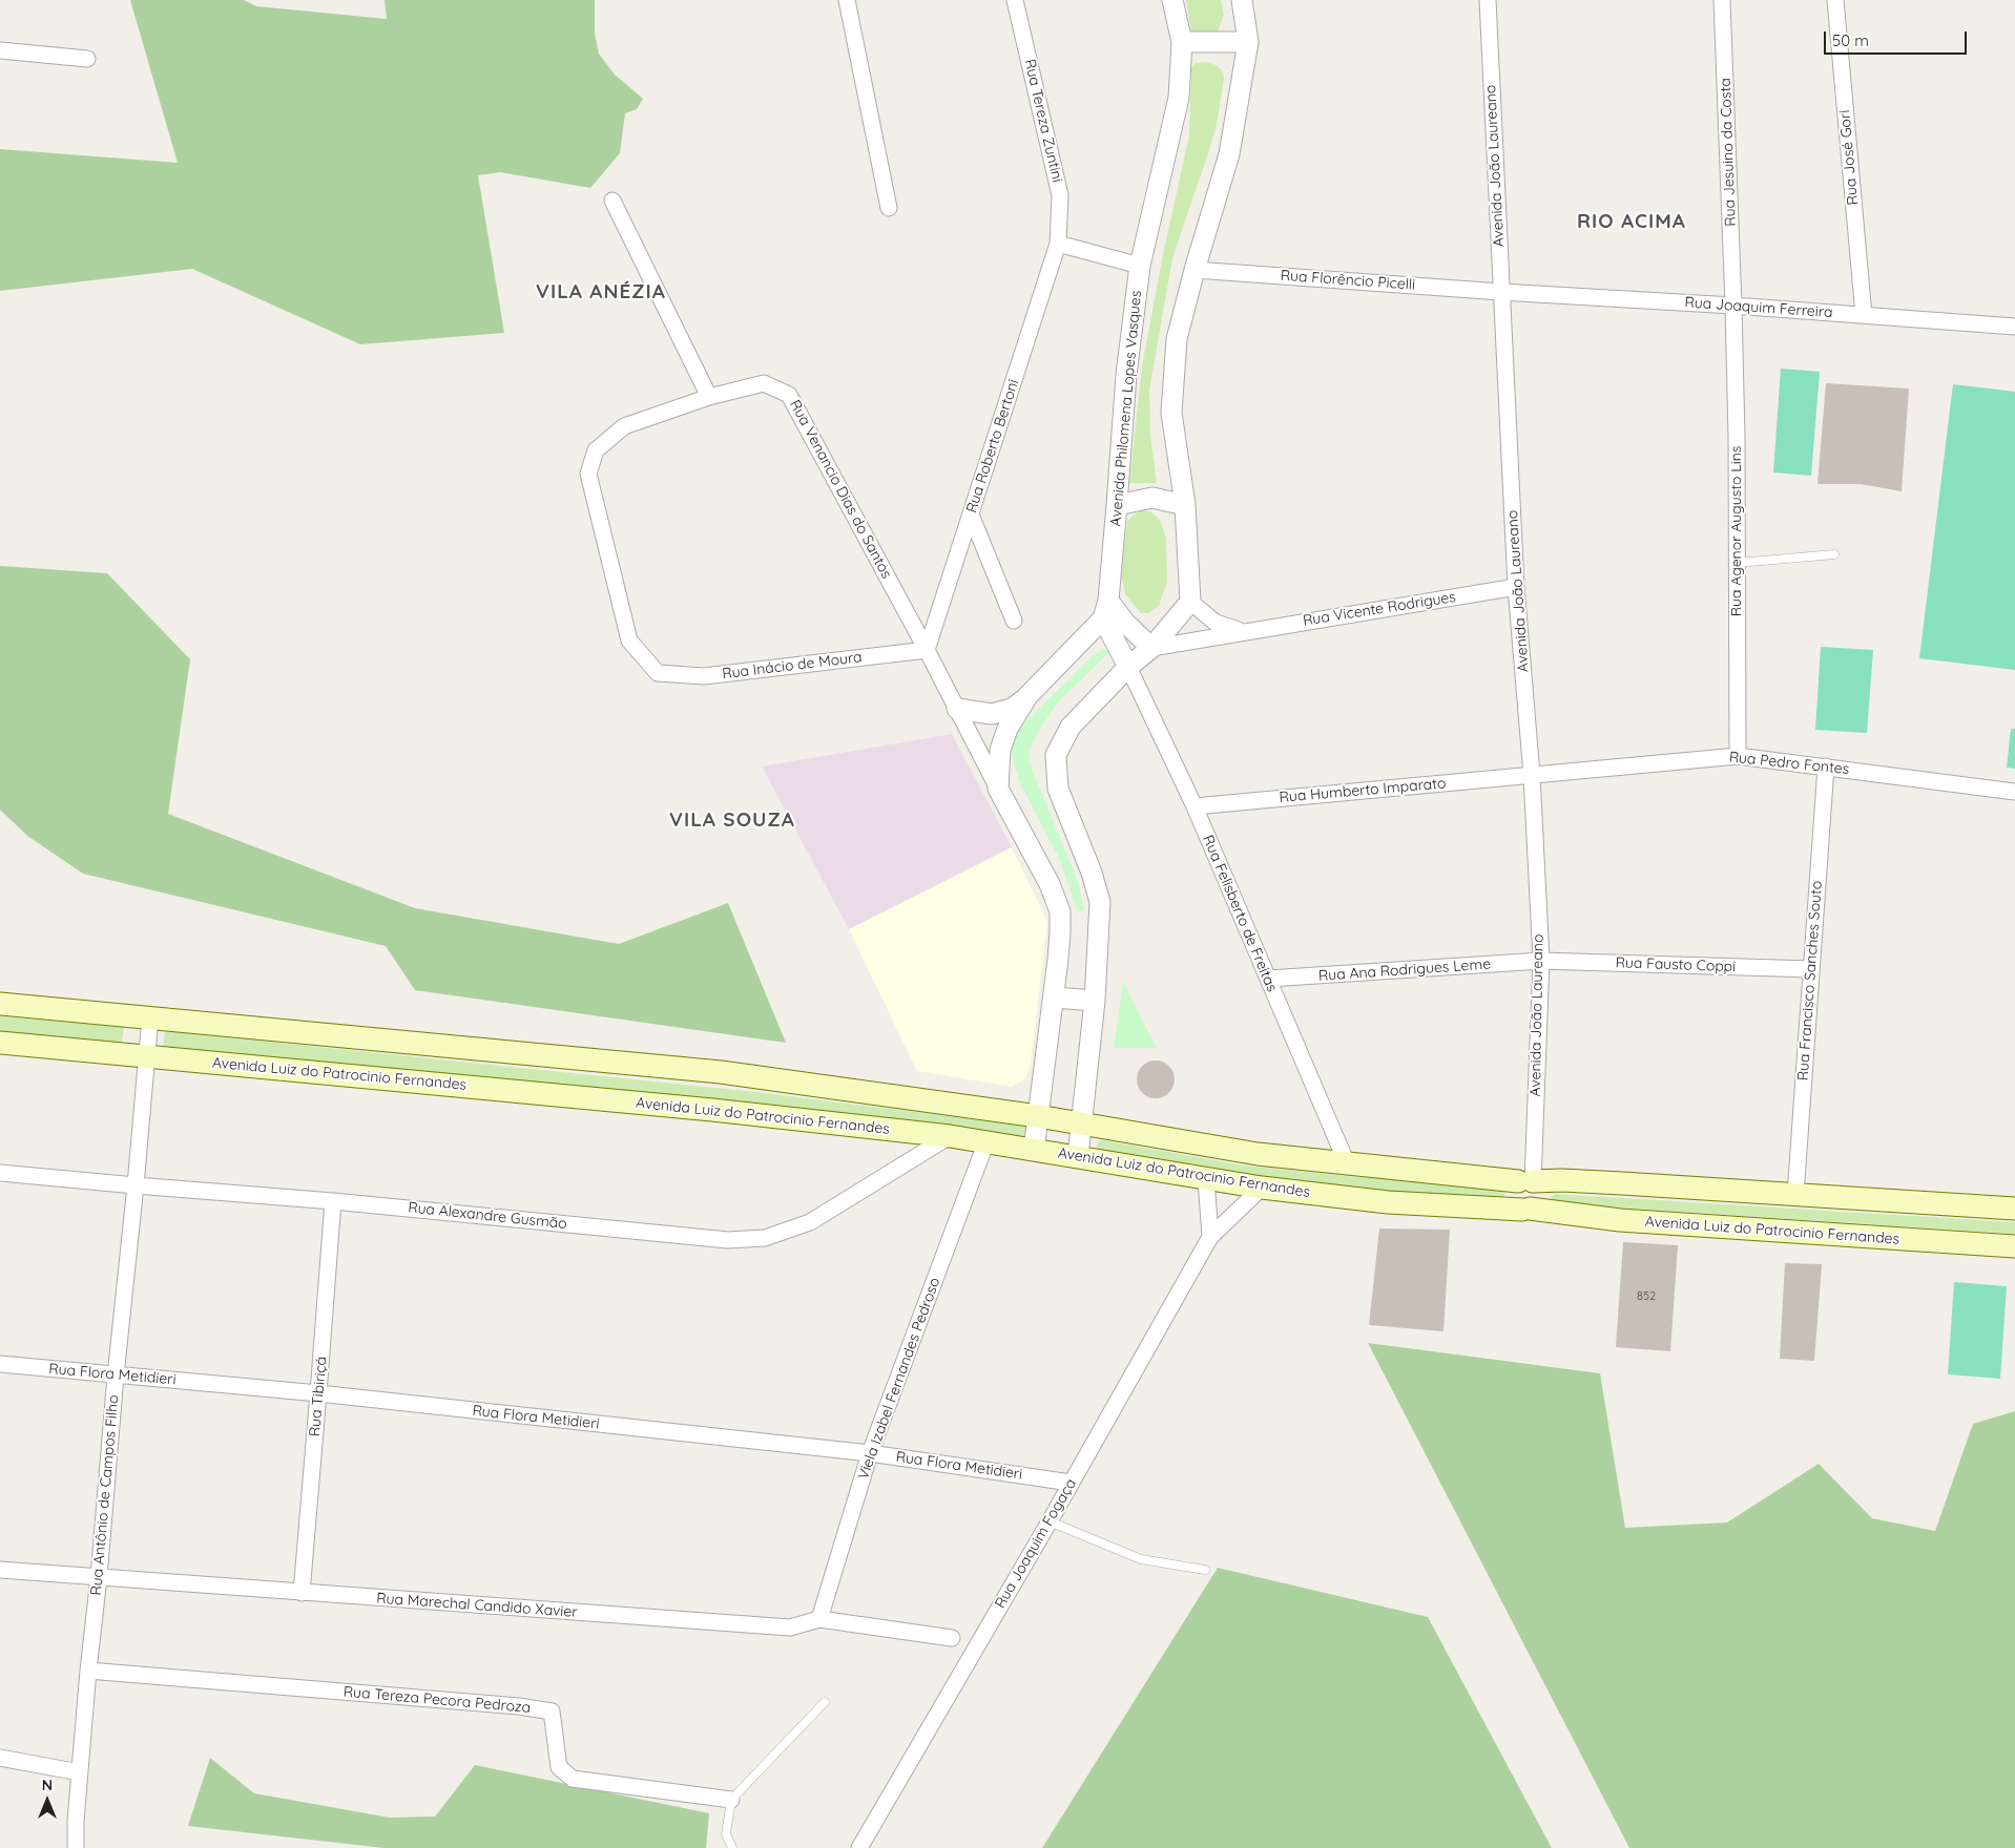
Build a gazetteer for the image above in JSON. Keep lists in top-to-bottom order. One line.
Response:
{"streets":{"main road":["Avenida Luiz do Patrocinio Fernandes"],"street":["Rua Tereza Zuntini","Rua Jesuino da Costa","Rua José Gori","Avenida João Laureano","Rua Florêncio Picelli","Rua Joaquim Ferreira","Avenida Philomena Lopes Vasques","Rua Roberto Bertoni","Rua Venancio Dias do Santos","Rua Agenor Augusto Lins","Rua Vicente Rodrigues","Rua Inácio de Moura","Rua Pedro Fontes","Rua Humberto Imparato","Rua Felisberto de Freitas","Rua Fausto Coppi","Rua Ana Rodrigues Leme","Rua Francisco Sanches Souto","Rua Alexandre Gusmão","Rua Flora Metidieri","Viela Izabel Fernandes Pedroso","Rua Tibiriçá","Rua Antônio de Campos Filho","Rua Joaquim Fogaça","Rua Marechal Candido Xavier","Rua Tereza Pecora Pedroza"]},"crossings":[["Rua Tereza Zuntini","Rua Roberto Bertoni"],["Rua Jesuino da Costa","Rua Joaquim Ferreira"],["Rua Jesuino da Costa","Rua Agenor Augusto Lins"],["Rua José Gori","Rua Joaquim Ferreira"],["Avenida João Laureano","Rua Florêncio Picelli"],["Avenida João Laureano","Rua Joaquim Ferreira"],["Avenida João Laureano","Rua Vicente Rodrigues"],["Avenida João Laureano","Rua Pedro Fontes"],["Avenida João Laureano","Rua Humberto Imparato"],["Avenida João Laureano","Rua Fausto Coppi"],["Avenida João Laureano","Rua Ana Rodrigues Leme"],["Avenida João Laureano","Avenida Luiz do Patrocinio Fernandes"],["Rua Florêncio Picelli","Rua Joaquim Ferreira"],["Rua Joaquim Ferreira","Rua Agenor Augusto Lins"],["Rua Roberto Bertoni","Rua Venancio Dias do Santos"],["Rua Roberto Bertoni","Rua Inácio de Moura"],["Rua Venancio Dias do Santos","Rua Inácio de Moura"],["Rua Agenor Augusto Lins","Rua Pedro Fontes"],["Rua Pedro Fontes","Rua Humberto Imparato"],["Rua Pedro Fontes","Rua Francisco Sanches Souto"],["Rua Humberto Imparato","Rua Felisberto de Freitas"],["Rua Felisberto de Freitas","Rua Ana Rodrigues Leme"],["Rua Felisberto de Freitas","Avenida Luiz do Patrocinio Fernandes"],["Rua Fausto Coppi","Rua Ana Rodrigues Leme"],["Rua Fausto Coppi","Rua Francisco Sanches Souto"],["Rua Francisco Sanches Souto","Avenida Luiz do Patrocinio Fernandes"],["Avenida Luiz do Patrocinio Fernandes","Rua Alexandre Gusmão"],["Avenida Luiz do Patrocinio Fernandes","Viela Izabel Fernandes Pedroso"],["Avenida Luiz do Patrocinio Fernandes","Rua Antônio de Campos Filho"],["Avenida Luiz do Patrocinio Fernandes","Rua Joaquim Fogaça"],["Rua Alexandre Gusmão","Rua Tibiriçá"],["Rua Alexandre Gusmão","Rua Antônio de Campos Filho"],["Rua Flora Metidieri","Viela Izabel Fernandes Pedroso"],["Rua Flora Metidieri","Rua Tibiriçá"],["Rua Flora Metidieri","Rua Antônio de Campos Filho"],["Rua Flora Metidieri","Rua Joaquim Fogaça"],["Viela Izabel Fernandes Pedroso","Rua Marechal Candido Xavier"],["Rua Tibiriçá","Rua Marechal Candido Xavier"],["Rua Antônio de Campos Filho","Rua Marechal Candido Xavier"],["Rua Antônio de Campos Filho","Rua Tereza Pecora Pedroza"]],"districts":["RIO ACIMA","VILA ANÉZIA","VILA SOUZA"],"house_numbers":["852"],"scale_bar":"50 m","north":"top"}
